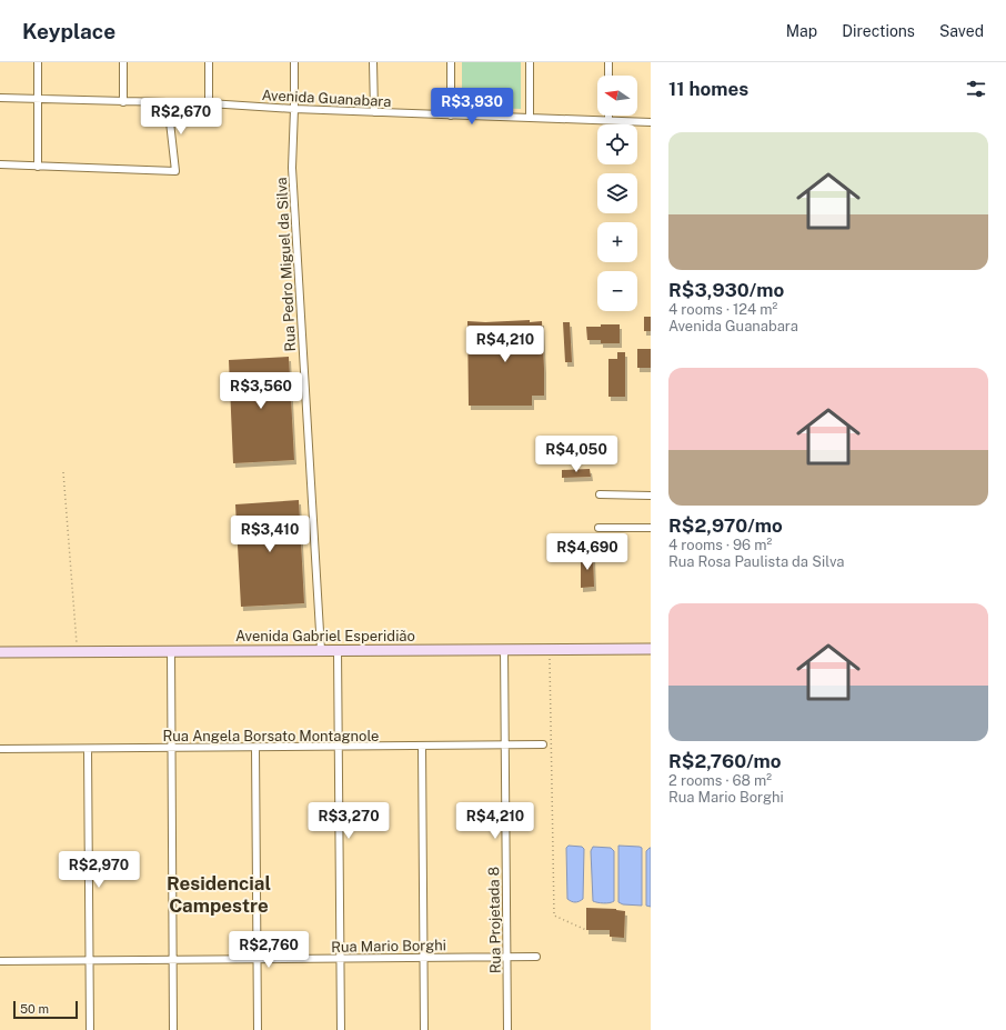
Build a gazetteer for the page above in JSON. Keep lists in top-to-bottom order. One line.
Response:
{"streets":{"main road":["Avenida Gabriel Esperidião"],"street":["Avenida Guanabara","Rua Pedro Miguel da Silva","Rua Angela Borsato Montagnole","Rua Projetada 8","Rua Mario Borghi"]},"crossings":[["Avenida Guanabara","Rua Pedro Miguel da Silva"],["Rua Pedro Miguel da Silva","Avenida Gabriel Esperidião"],["Avenida Gabriel Esperidião","Rua Projetada 8"],["Rua Angela Borsato Montagnole","Rua Projetada 8"],["Rua Projetada 8","Rua Mario Borghi"]],"districts":["Residencial Campestre"],"scale_bar":"50 m","north":"left","page":{"header":"Keyplace","nav":["Map","Directions","Saved"],"heading":"11 homes","map_buttons":["+","−"],"price":["R$3,930","R$2,670","R$4,210","R$3,560","R$4,050","R$3,410","R$4,690","R$3,270","R$4,210","R$2,970","R$2,760"],"list":[{"name":"R$3,930/mo","note":"4 rooms · 124 m² · Avenida Guanabara"},{"name":"R$2,970/mo","note":"4 rooms · 96 m² · Rua Rosa Paulista da Silva"},{"name":"R$2,760/mo","note":"2 rooms · 68 m² · Rua Mario Borghi"}],"scale":"50 m"}}
